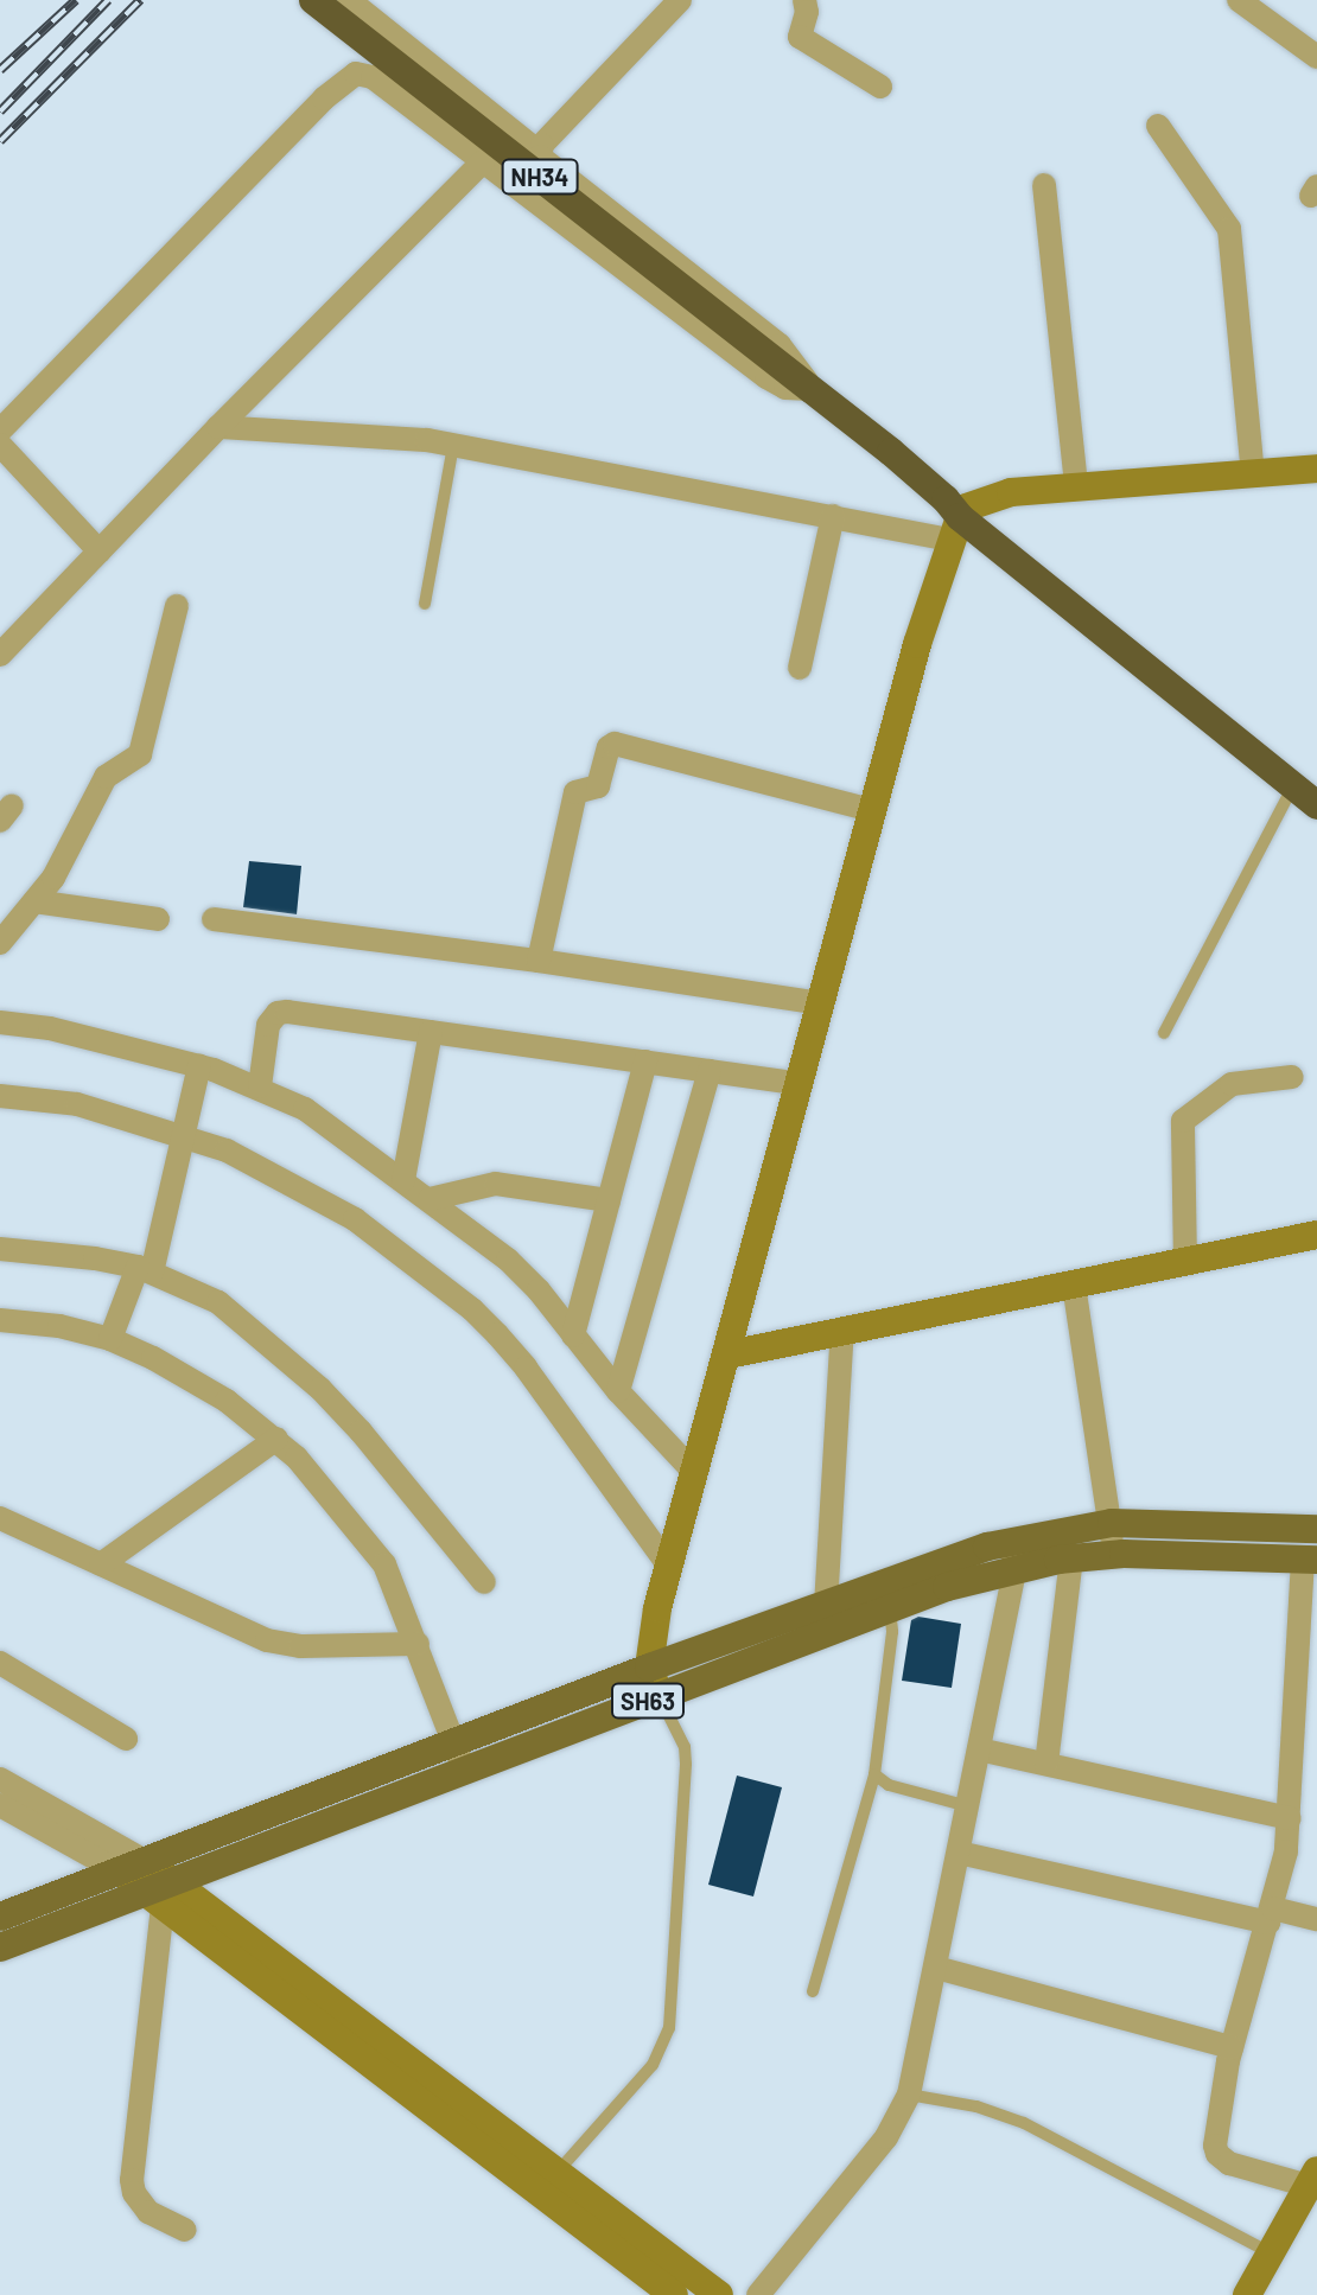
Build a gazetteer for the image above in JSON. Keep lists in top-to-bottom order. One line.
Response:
{"streets":{"highway":["NH34"],"main road":["SH63"]}}
